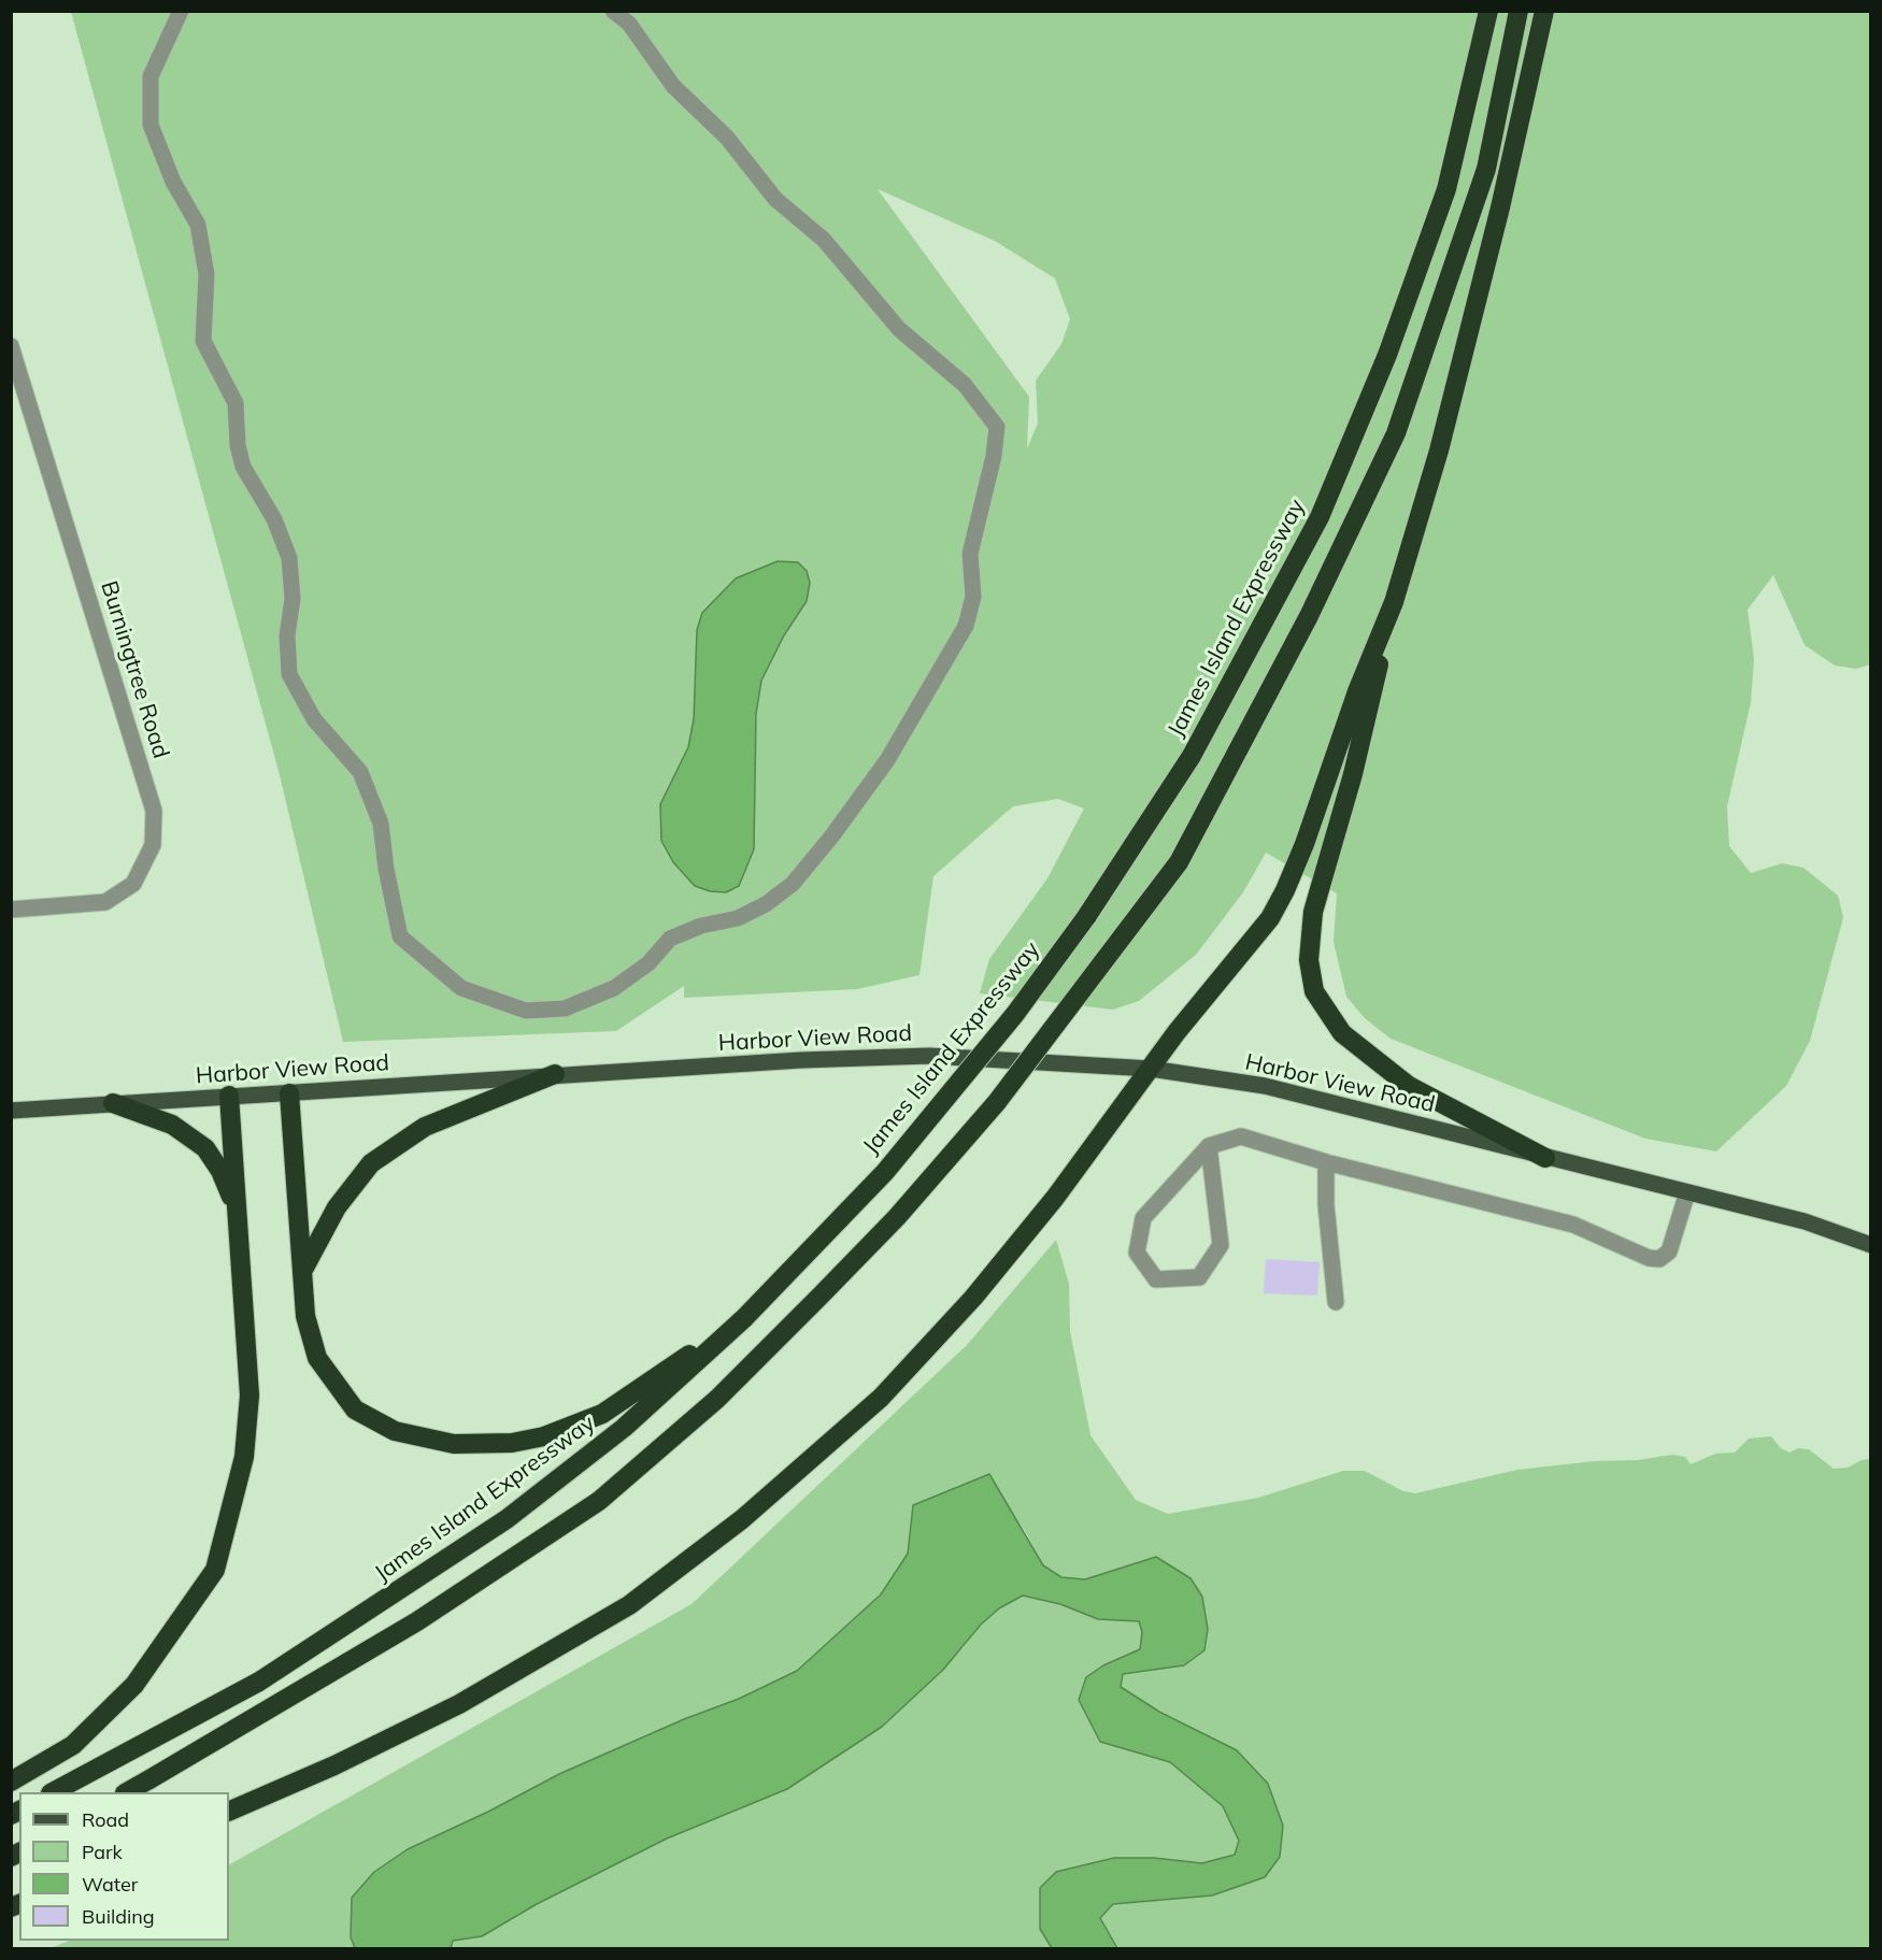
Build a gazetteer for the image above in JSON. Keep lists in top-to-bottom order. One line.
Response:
{"streets":{"highway":["James Island Expressway"],"main road":["Harbor View Road"],"street":["Burningtree Road"]},"legend":["Road","Park","Water","Building"]}
